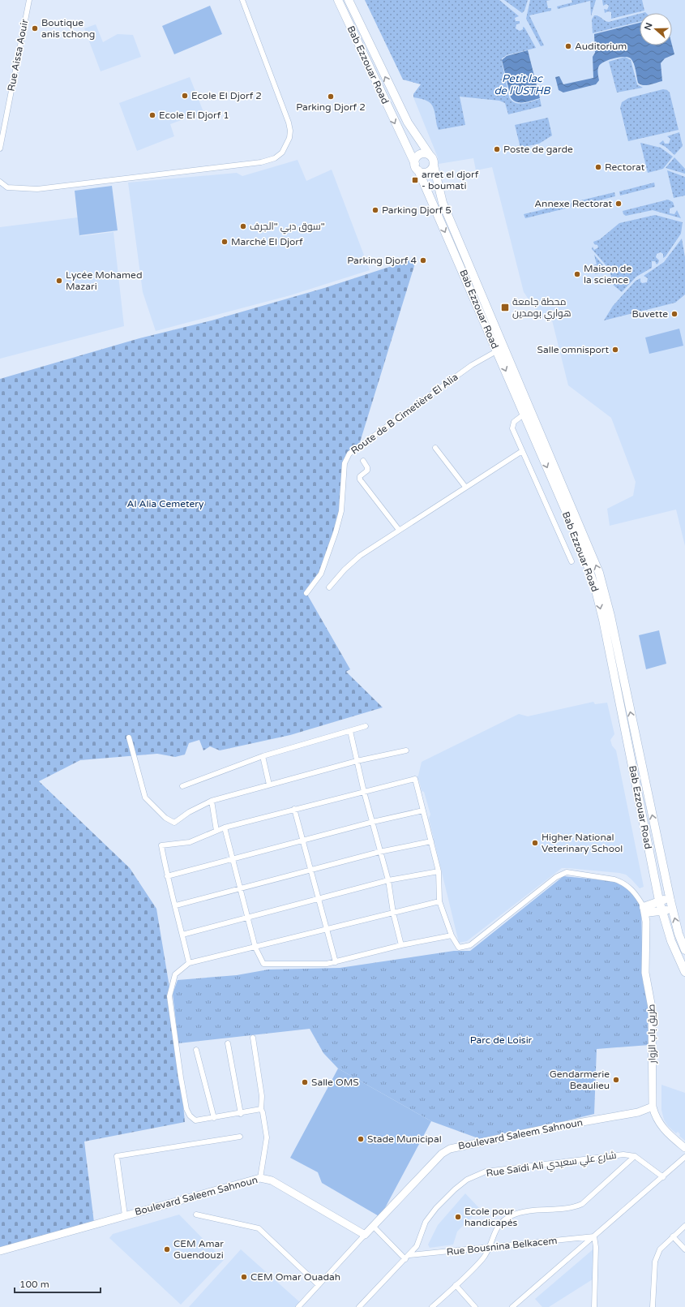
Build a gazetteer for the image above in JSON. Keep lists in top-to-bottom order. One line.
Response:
{"streets":{"main road":["Bab Ezzouar Road"],"street":["Rue Aissa Aouir","Route de B Cimetière El Alia","طريق باب الزوار","Boulevard Saleem Sahnoun","Rue Saïdi Ali شارع علي سعيدي","Rue Bousnina Belkacem"]},"crossings":[["Bab Ezzouar Road","Route de B Cimetière El Alia"],["طريق باب الزوار","Boulevard Saleem Sahnoun"],["Rue Saïdi Ali شارع علي سعيدي","Rue Bousnina Belkacem"]],"water":["Petit lac de l'USTHB"],"parks":["Al Alia Cemetery","Parc de Loisir"],"places":{"other":["Boutique anis tchong","Auditorium","Ecole El Djorf 2","Parking Djorf 2","Ecole El Djorf 1","Poste de garde","Rectorat","Annexe Rectorat","Parking Djorf 5","سوق دبي \"الجرف\"","Marché El Djorf","Parking Djorf 4","Maison de la science","Lycée Mohamed Mazari","Buvette","Salle omnisport","Higher National Veterinary School","Gendarmerie Beaulieu","Salle OMS","Stade Municipal","Ecole pour handicapés","CEM Amar Guendouzi","CEM Omar Ouadah"],"transit":["arret el djorf - boumati","محطة جامعة هواري بومدين"]},"scale_bar":"100 m","north":"left"}
